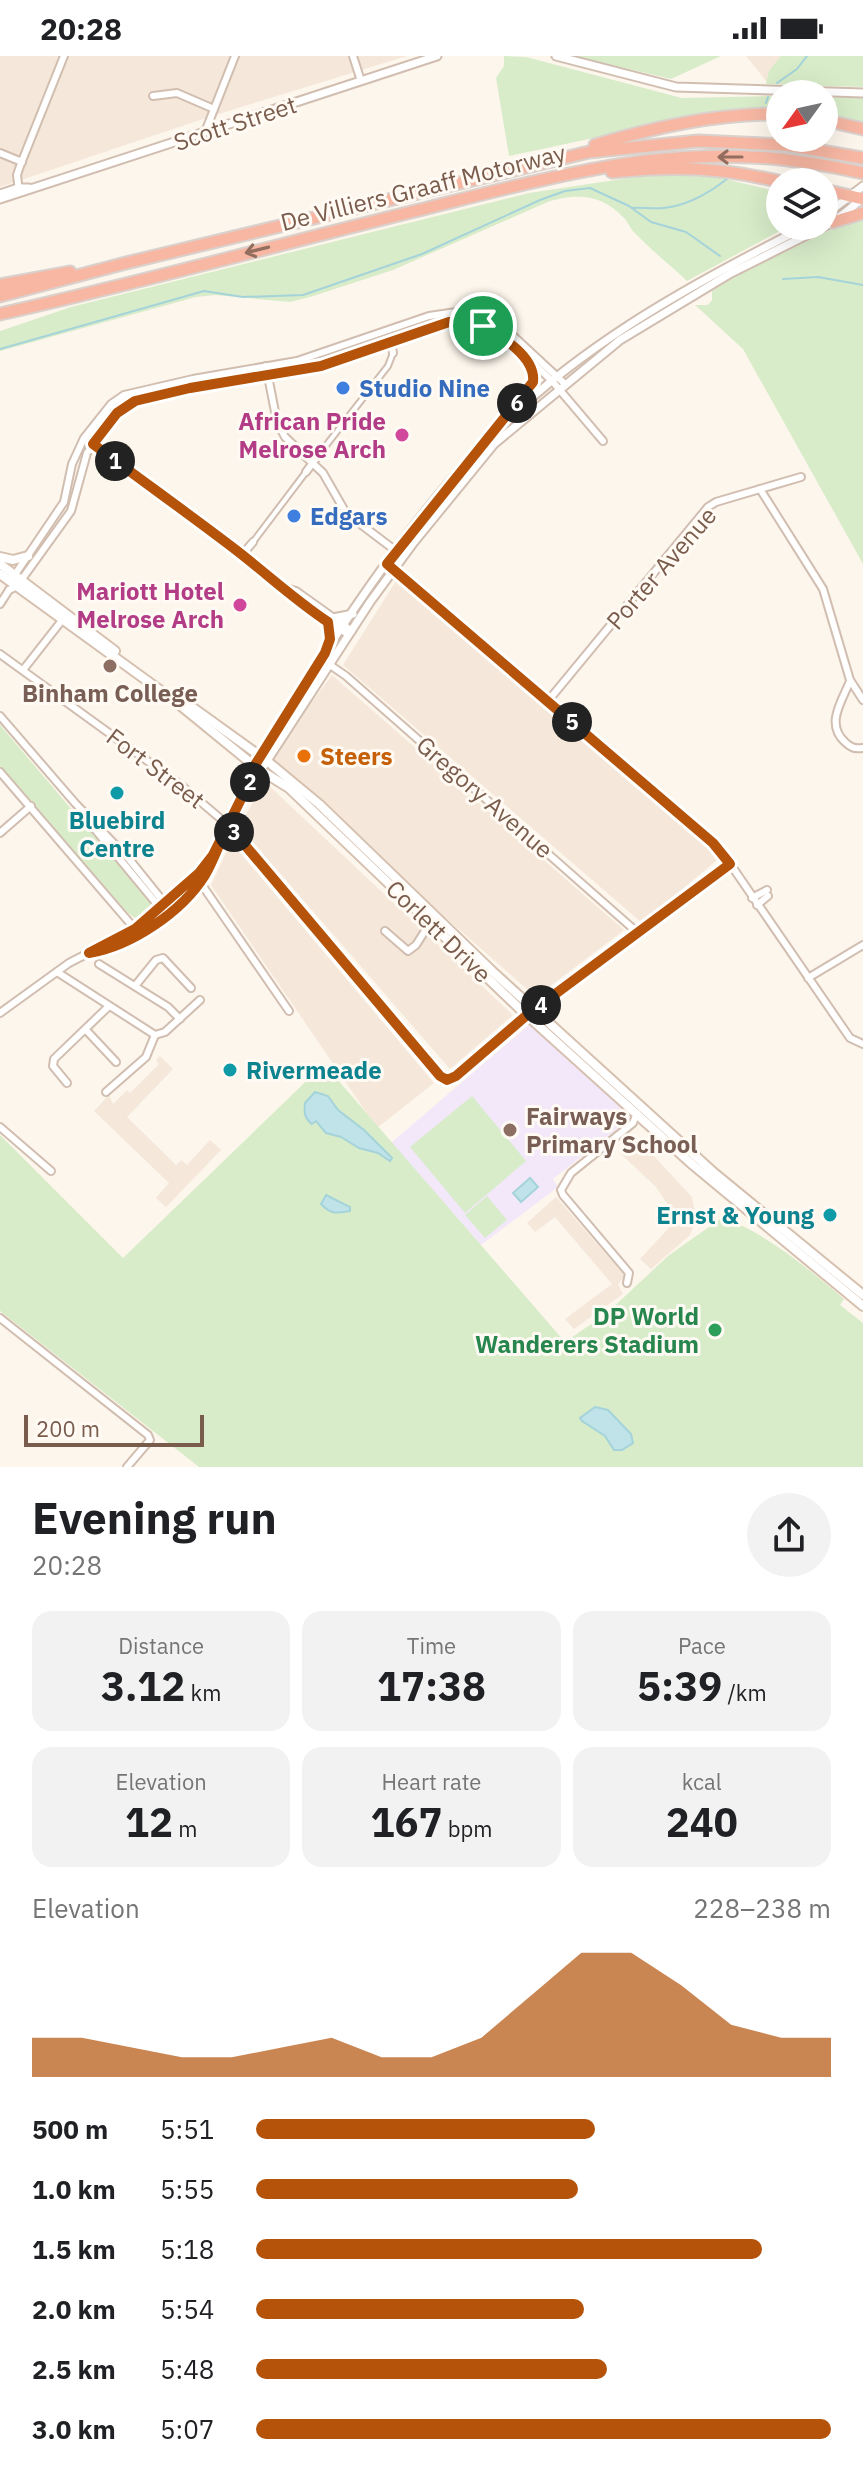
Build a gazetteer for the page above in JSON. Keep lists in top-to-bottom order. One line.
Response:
{"streets":{"highway":["De Villiers Graaff Motorway"],"main road":["Corlett Drive"],"street":["Scott Street","Porter Avenue","Fort Street","Gregory Avenue"]},"crossings":[["Fort Street","Corlett Drive"]],"places":["Studio Nine","African Pride Melrose Arch","Edgars","Mariott Hotel Melrose Arch","Binham College","Steers","Bluebird Centre","Rivermeade","Fairways Primary School","Ernst & Young","DP World Wanderers Stadium"],"scale_bar":"200 m","north":"bottom left","page":{"status":"20:28","pins":["6","1","5","2","3","4"],"scale":"200 m","heading":["Evening run","20:28"],"stats":[["Distance","3.12 km"],["Time","17:38"],["Pace","5:39 /km"],["Elevation","12 m"],["Heart rate","167 bpm"],["kcal","240"]],"chart":["Elevation","228–238 m"],"list":[{"name":"500 m","note":"5:51"},{"name":"1.0 km","note":"5:55"},{"name":"1.5 km","note":"5:18"},{"name":"2.0 km","note":"5:54"},{"name":"2.5 km","note":"5:48"},{"name":"3.0 km","note":"5:07"}]}}
